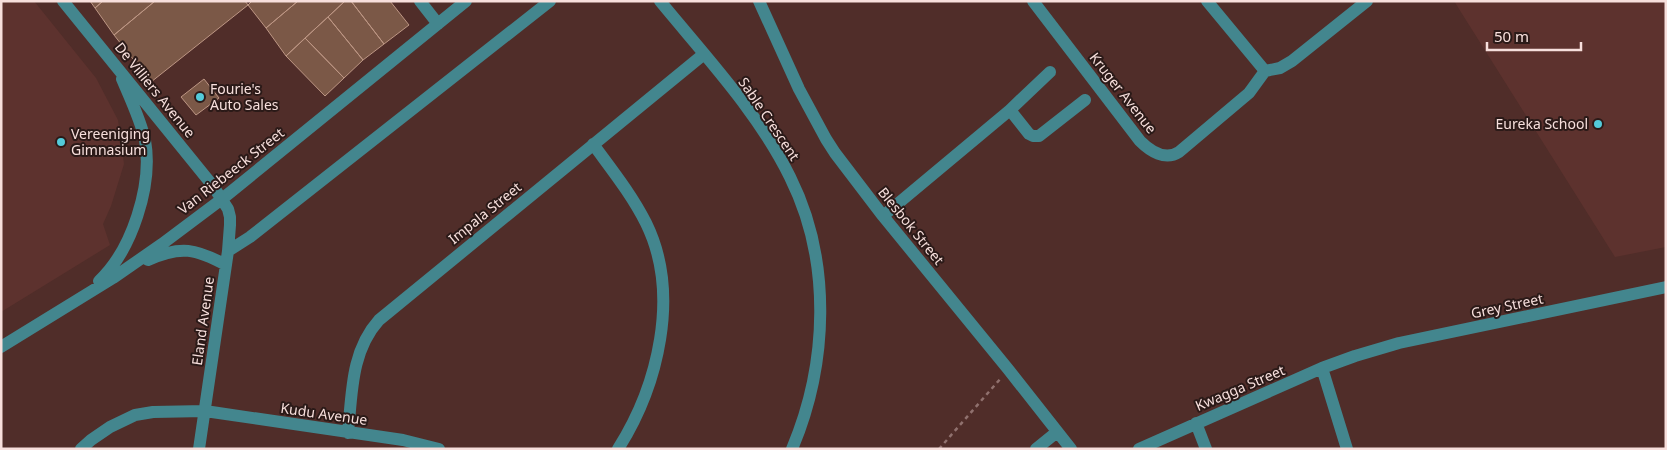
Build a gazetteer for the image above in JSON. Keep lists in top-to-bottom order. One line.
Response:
{"streets":{"street":["De Villiers Avenue","Kruger Avenue","Sable Crescent","Van Riebeeck Street","Impala Street","Blesbok Street","Grey Street","Eland Avenue","Kwagga Street","Kudu Avenue"]},"crossings":[["De Villiers Avenue","Van Riebeeck Street"],["De Villiers Avenue","Eland Avenue"],["Sable Crescent","Impala Street"],["Van Riebeeck Street","Eland Avenue"],["Impala Street","Kudu Avenue"],["Grey Street","Kwagga Street"],["Eland Avenue","Kudu Avenue"]],"places":["Fourie's Auto Sales","Eureka School","Vereeniging Gimnasium"],"scale_bar":"50 m"}
